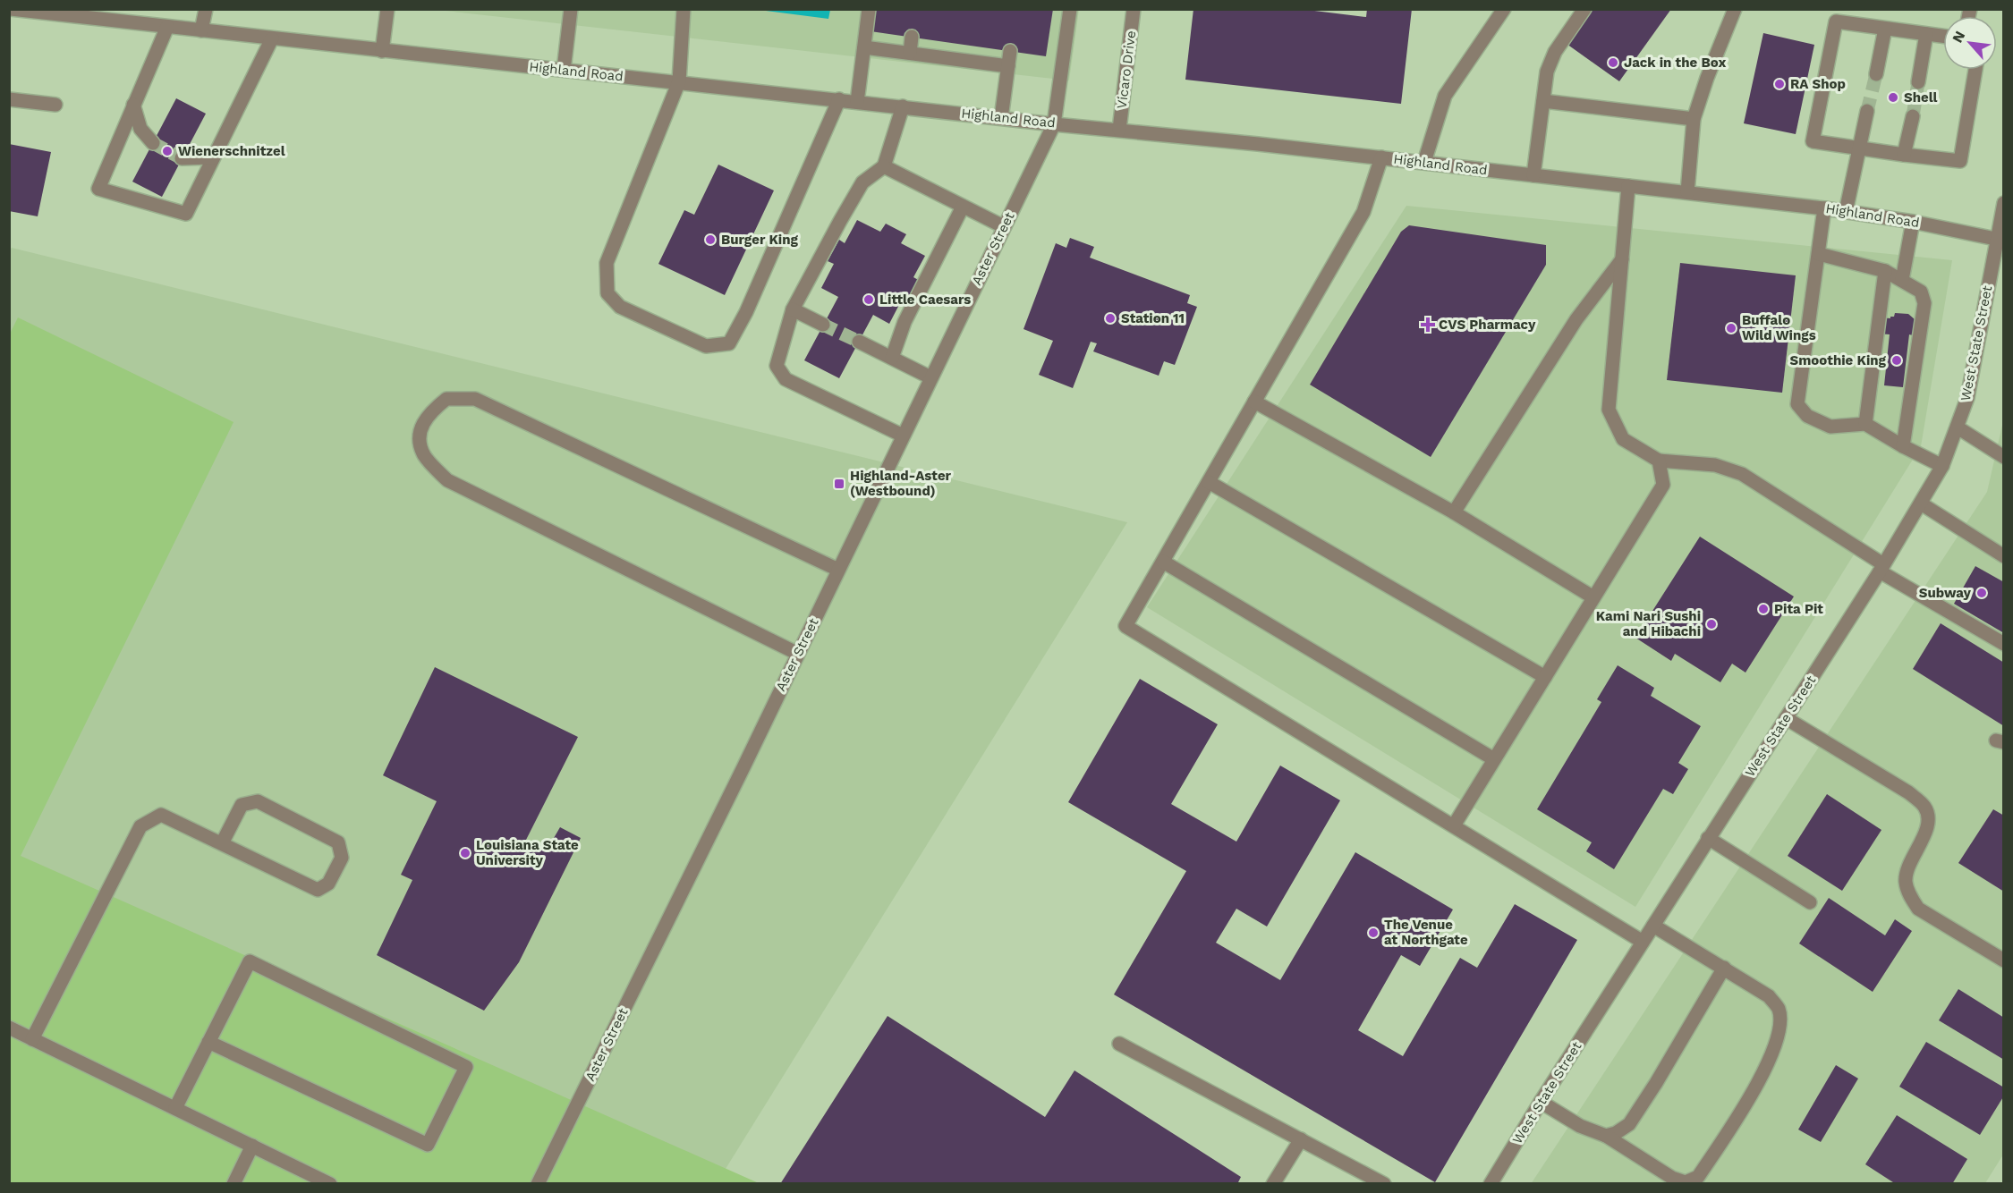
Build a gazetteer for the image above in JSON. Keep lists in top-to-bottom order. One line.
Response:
{"streets":{"street":["Vicaro Drive","Highland Road","Aster Street","West State Street"]},"crossings":[["Vicaro Drive","Highland Road"],["Highland Road","Aster Street"],["Highland Road","West State Street"]],"places":{"other":["Jack in the Box","RA Shop","Shell","Wienerschnitzel","Burger King","Little Caesars","Station 11","Buffalo Wild Wings","Smoothie King","Subway","Pita Pit","Kami Nari Sushi and Hibachi","Louisiana State University","The Venue at Northgate"],"health":["CVS Pharmacy"],"transit":["Highland-Aster (Westbound)"]},"north":"top left"}
